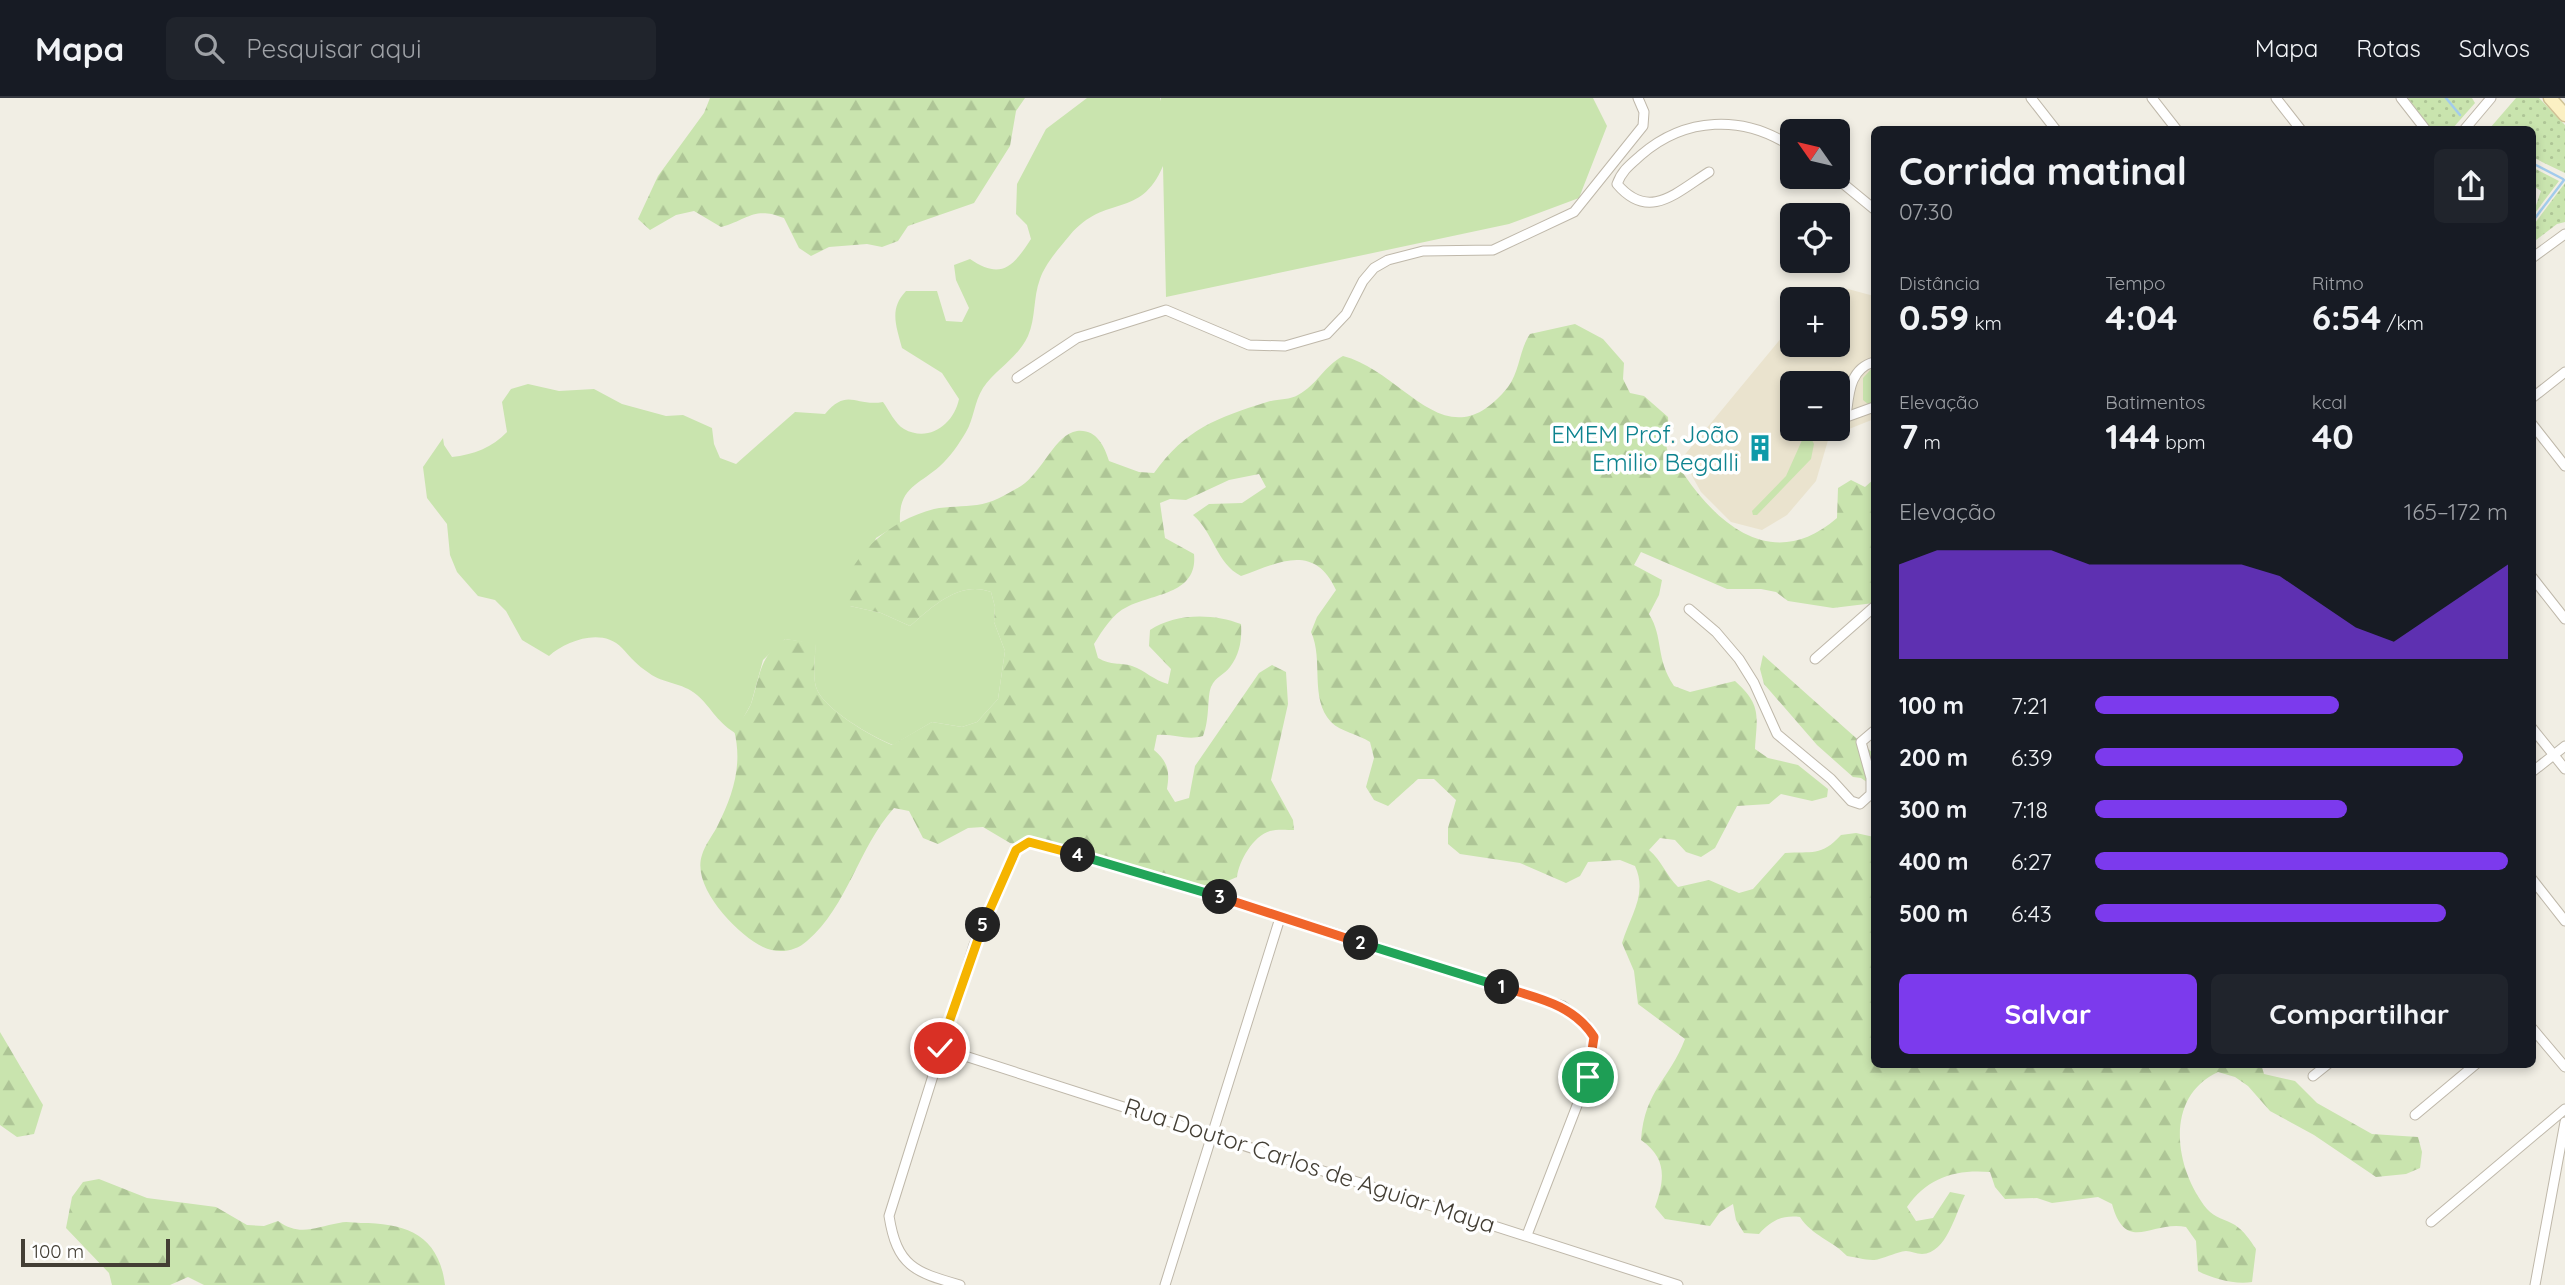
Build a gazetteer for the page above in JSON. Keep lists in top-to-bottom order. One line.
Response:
{"streets":{"street":["Rua Doutor Carlos de Aguiar Maya"]},"places":{"building":["EMEM Prof. João Emilio Begalli"]},"scale_bar":"100 m","north":"top left","page":{"header":"Mapa","search":"Pesquisar aqui","nav":["Mapa","Rotas","Salvos"],"map_buttons":["+","−"],"heading":["Corrida matinal","07:30"],"stats":[["Distância","0.59 km"],["Tempo","4:04"],["Ritmo","6:54 /km"],["Elevação","7 m"],["Batimentos","144 bpm"],["kcal","40"]],"chart":["Elevação","165–172 m"],"list":[{"name":"100 m","note":"7:21"},{"name":"200 m","note":"6:39"},{"name":"300 m","note":"7:18"},{"name":"400 m","note":"6:27"},{"name":"500 m","note":"6:43"}],"pins":["4","3","5","2","1"],"buttons":["Salvar","Compartilhar"],"scale":"100 m"}}
